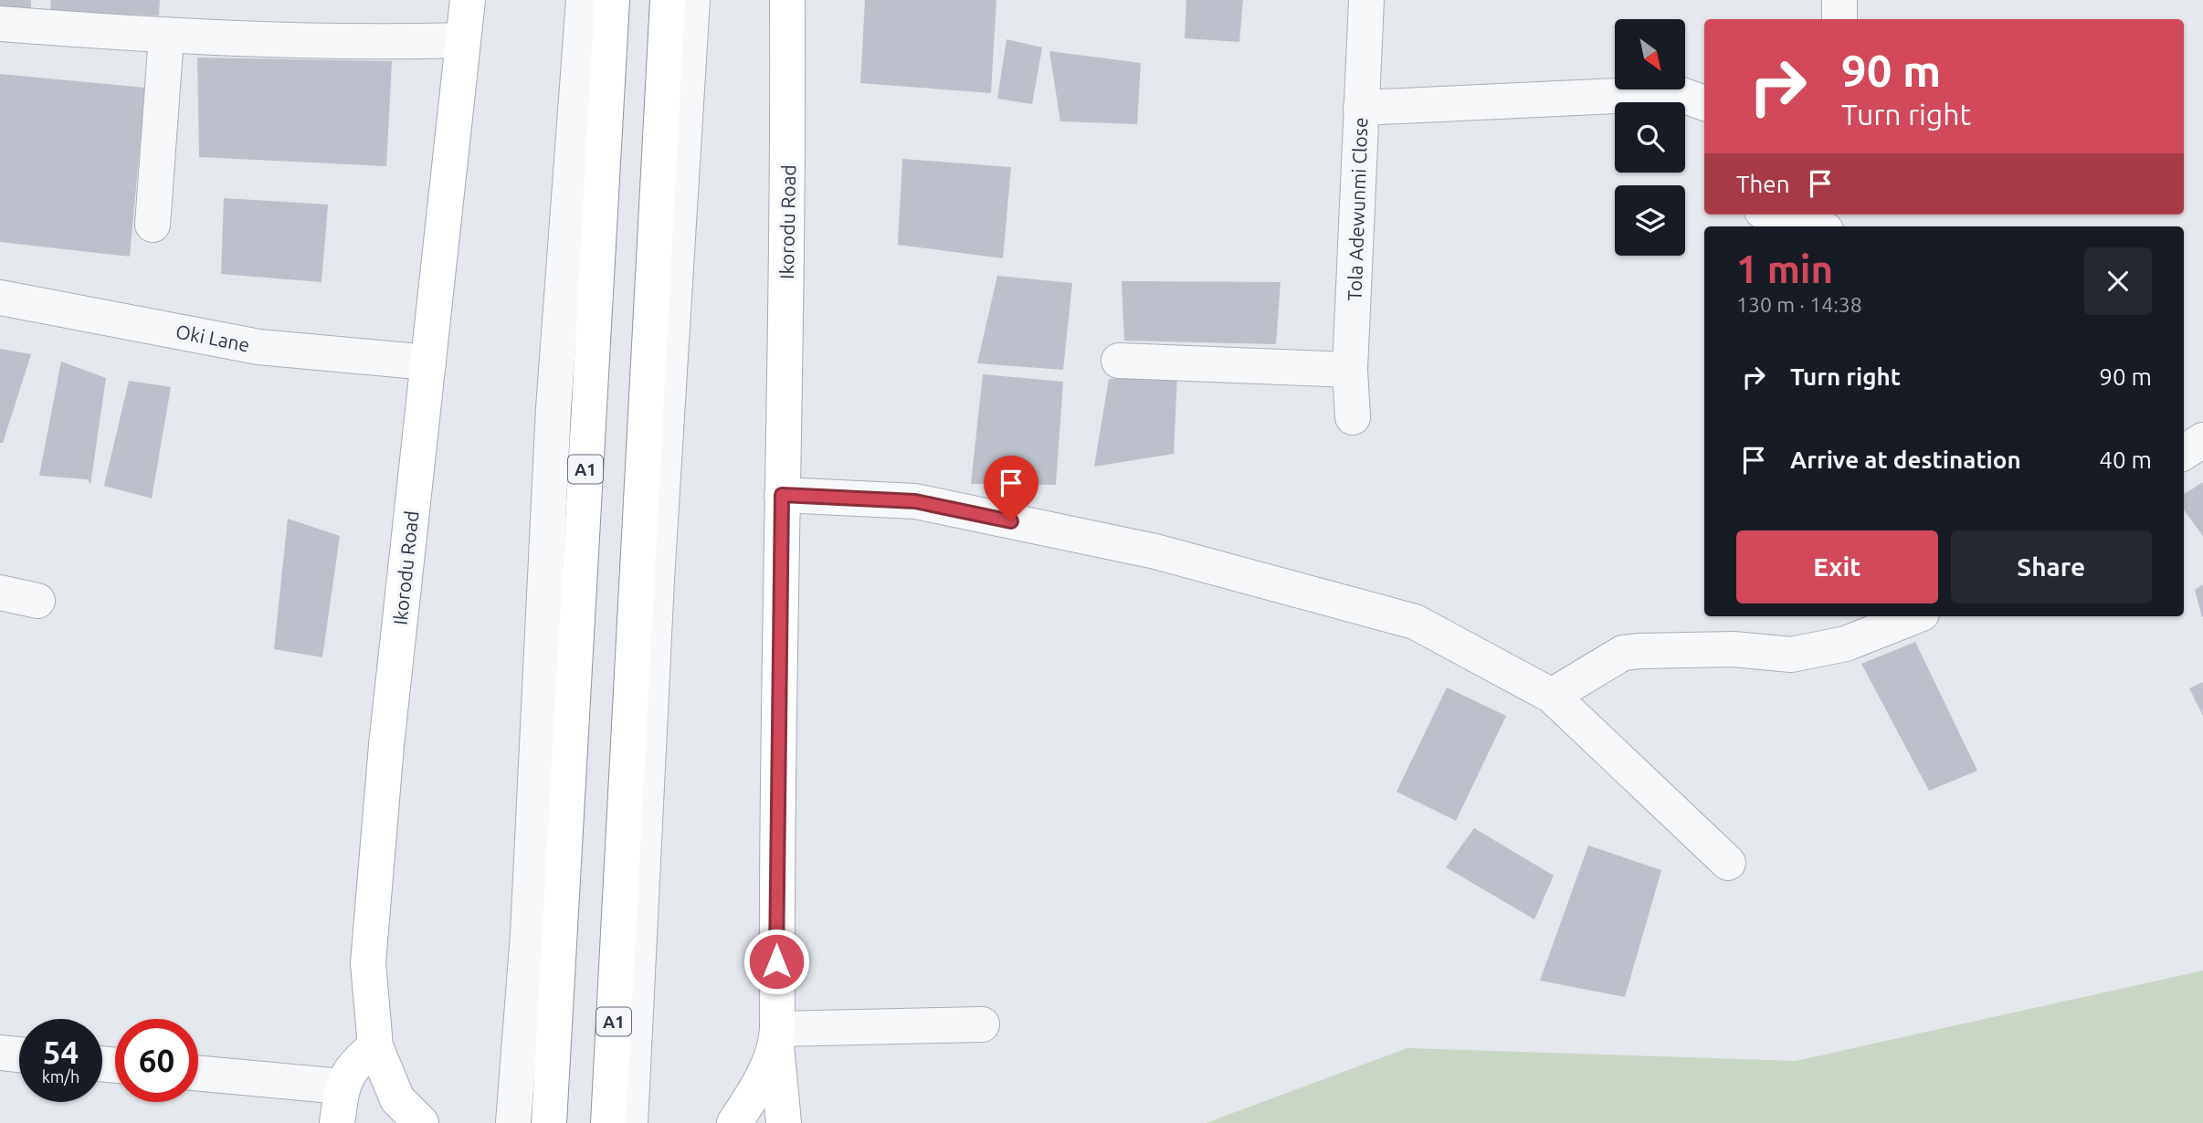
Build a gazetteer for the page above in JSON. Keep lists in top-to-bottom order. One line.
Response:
{"streets":{"main road":["Ikorodu Road","A1"],"street":["Tola Adewunmi Close","Oki Lane"]},"crossings":[["Ikorodu Road","Oki Lane"]],"north":"bottom right","page":{"turn":["90 m","Turn right"],"then":"Then","heading":["1 min","130 m · 14:38"],"list":[{"name":"Turn right","value":"90 m"},{"name":"Arrive at destination","value":"40 m"}],"buttons":["Exit","Share"],"speed":"54 km/h","limit":"60"}}
